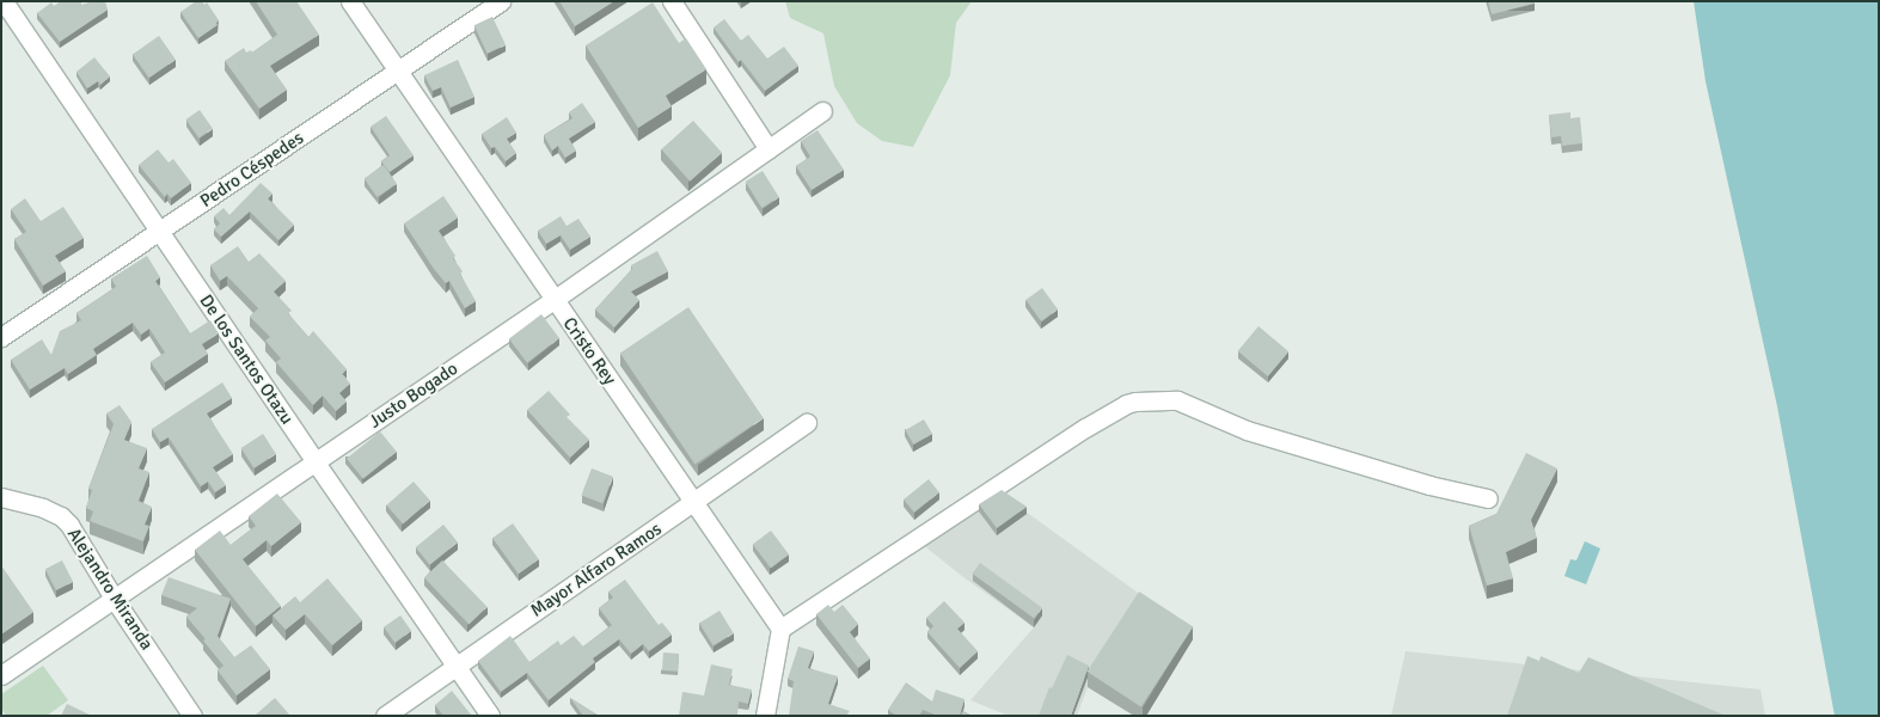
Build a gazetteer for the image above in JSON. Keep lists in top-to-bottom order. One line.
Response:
{"streets":{"street":["Pedro Céspedes","Cristo Rey","De los Santos Otazu","Justo Bogado","Mayor Alfaro Ramos","Alejandro Miranda"]},"crossings":[["Pedro Céspedes","Cristo Rey"],["Pedro Céspedes","De los Santos Otazu"],["Cristo Rey","Justo Bogado"],["Cristo Rey","Mayor Alfaro Ramos"],["De los Santos Otazu","Justo Bogado"],["De los Santos Otazu","Mayor Alfaro Ramos"],["Justo Bogado","Alejandro Miranda"]]}
